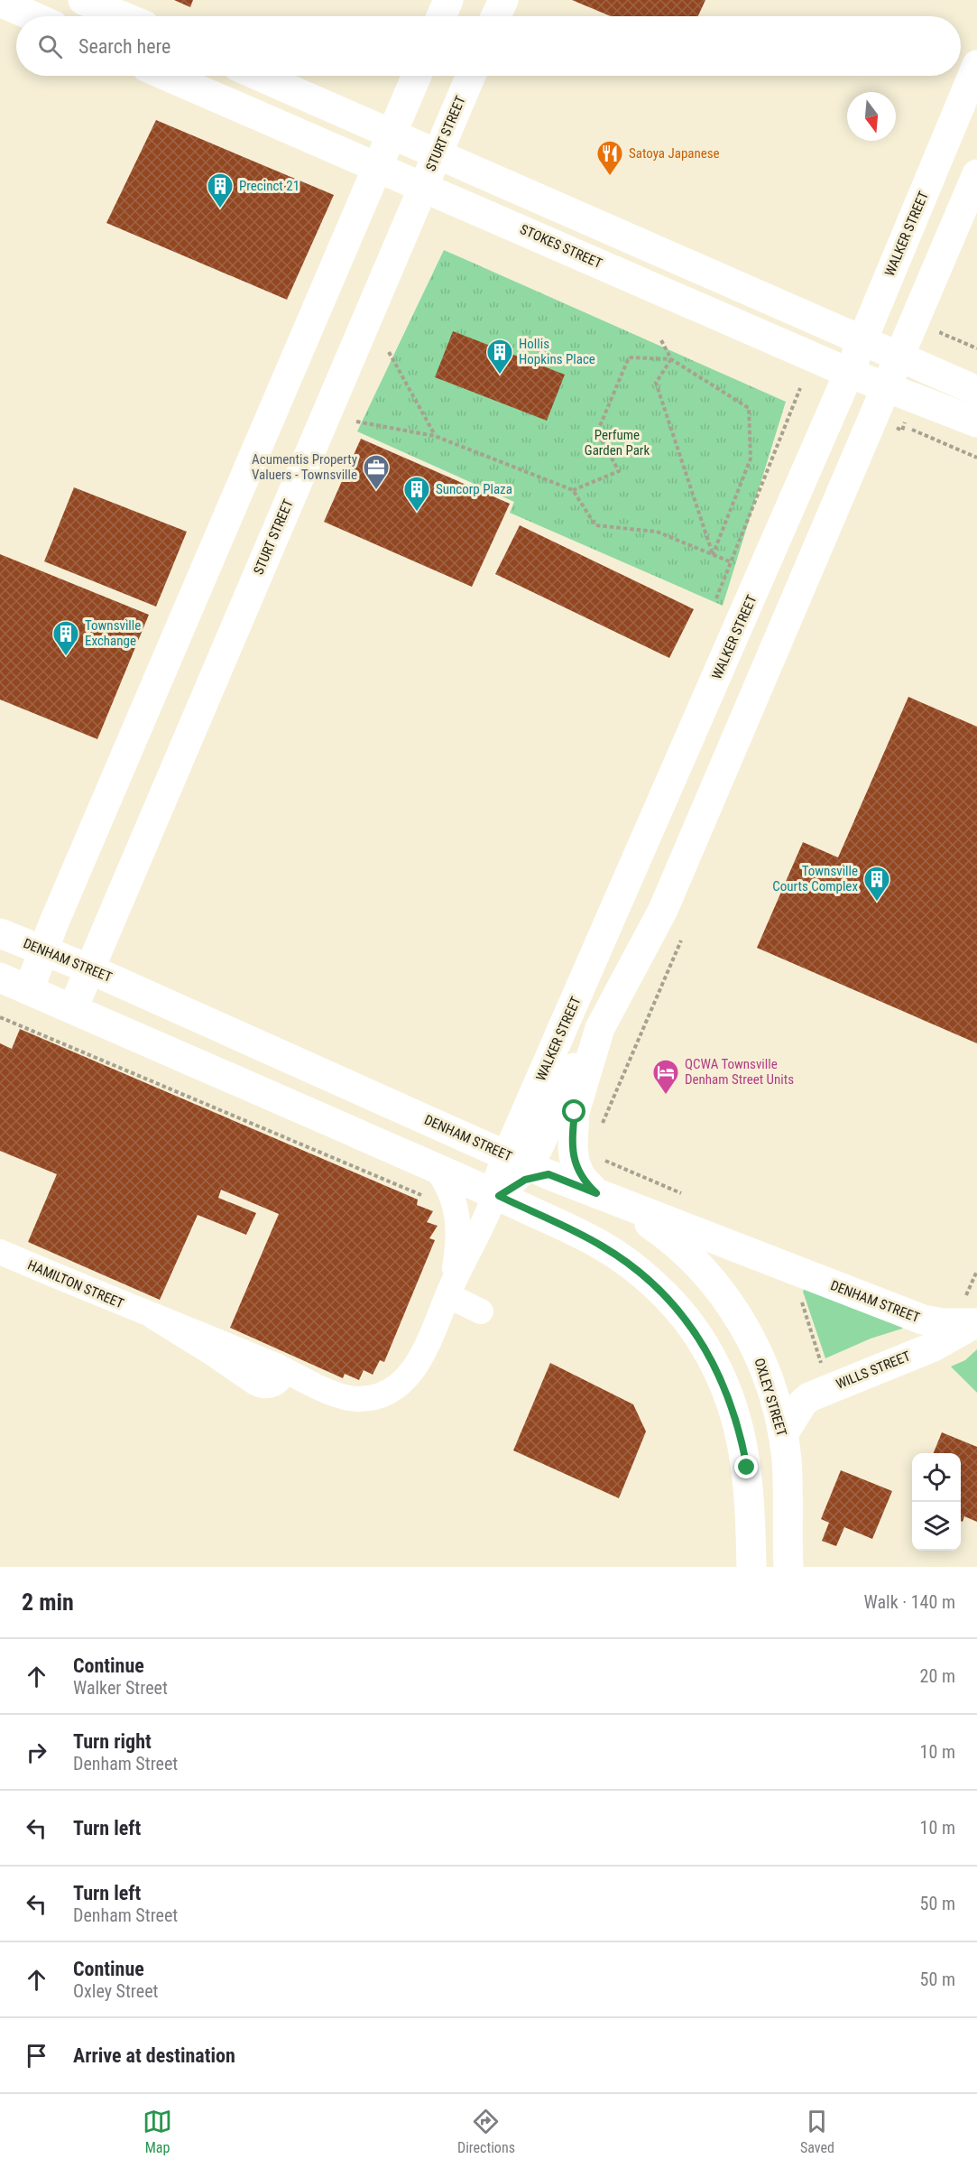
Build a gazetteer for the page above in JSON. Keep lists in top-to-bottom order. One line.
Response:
{"streets":{"main road":["STURT STREET","WALKER STREET","STOKES STREET","DENHAM STREET","WILLS STREET","OXLEY STREET"],"street":["HAMILTON STREET"]},"crossings":[["STURT STREET","STOKES STREET"],["STURT STREET","DENHAM STREET"],["WALKER STREET","STOKES STREET"],["WALKER STREET","DENHAM STREET"],["WALKER STREET","HAMILTON STREET"],["DENHAM STREET","WILLS STREET"],["DENHAM STREET","OXLEY STREET"],["WILLS STREET","OXLEY STREET"]],"parks":["Perfume Garden Park"],"places":{"restaurant":["Satoya Japanese"],"building":["Precinct 21","Hollis Hopkins Place","Suncorp Plaza","Townsville Exchange","Townsville Courts Complex"],"office":["Acumentis Property Valuers - Townsville"],"hotel":["QCWA Townsville Denham Street Units"]},"north":"bottom","page":{"search":"Search here","heading":["2 min","Walk · 140 m"],"list":[["Continue","Walker Street","20 m"],["Turn right","Denham Street","10 m"],["Turn left","10 m"],["Turn left","Denham Street","50 m"],["Continue","Oxley Street","50 m"],"Arrive at destination"],"nav":["Map","Directions","Saved"]}}
